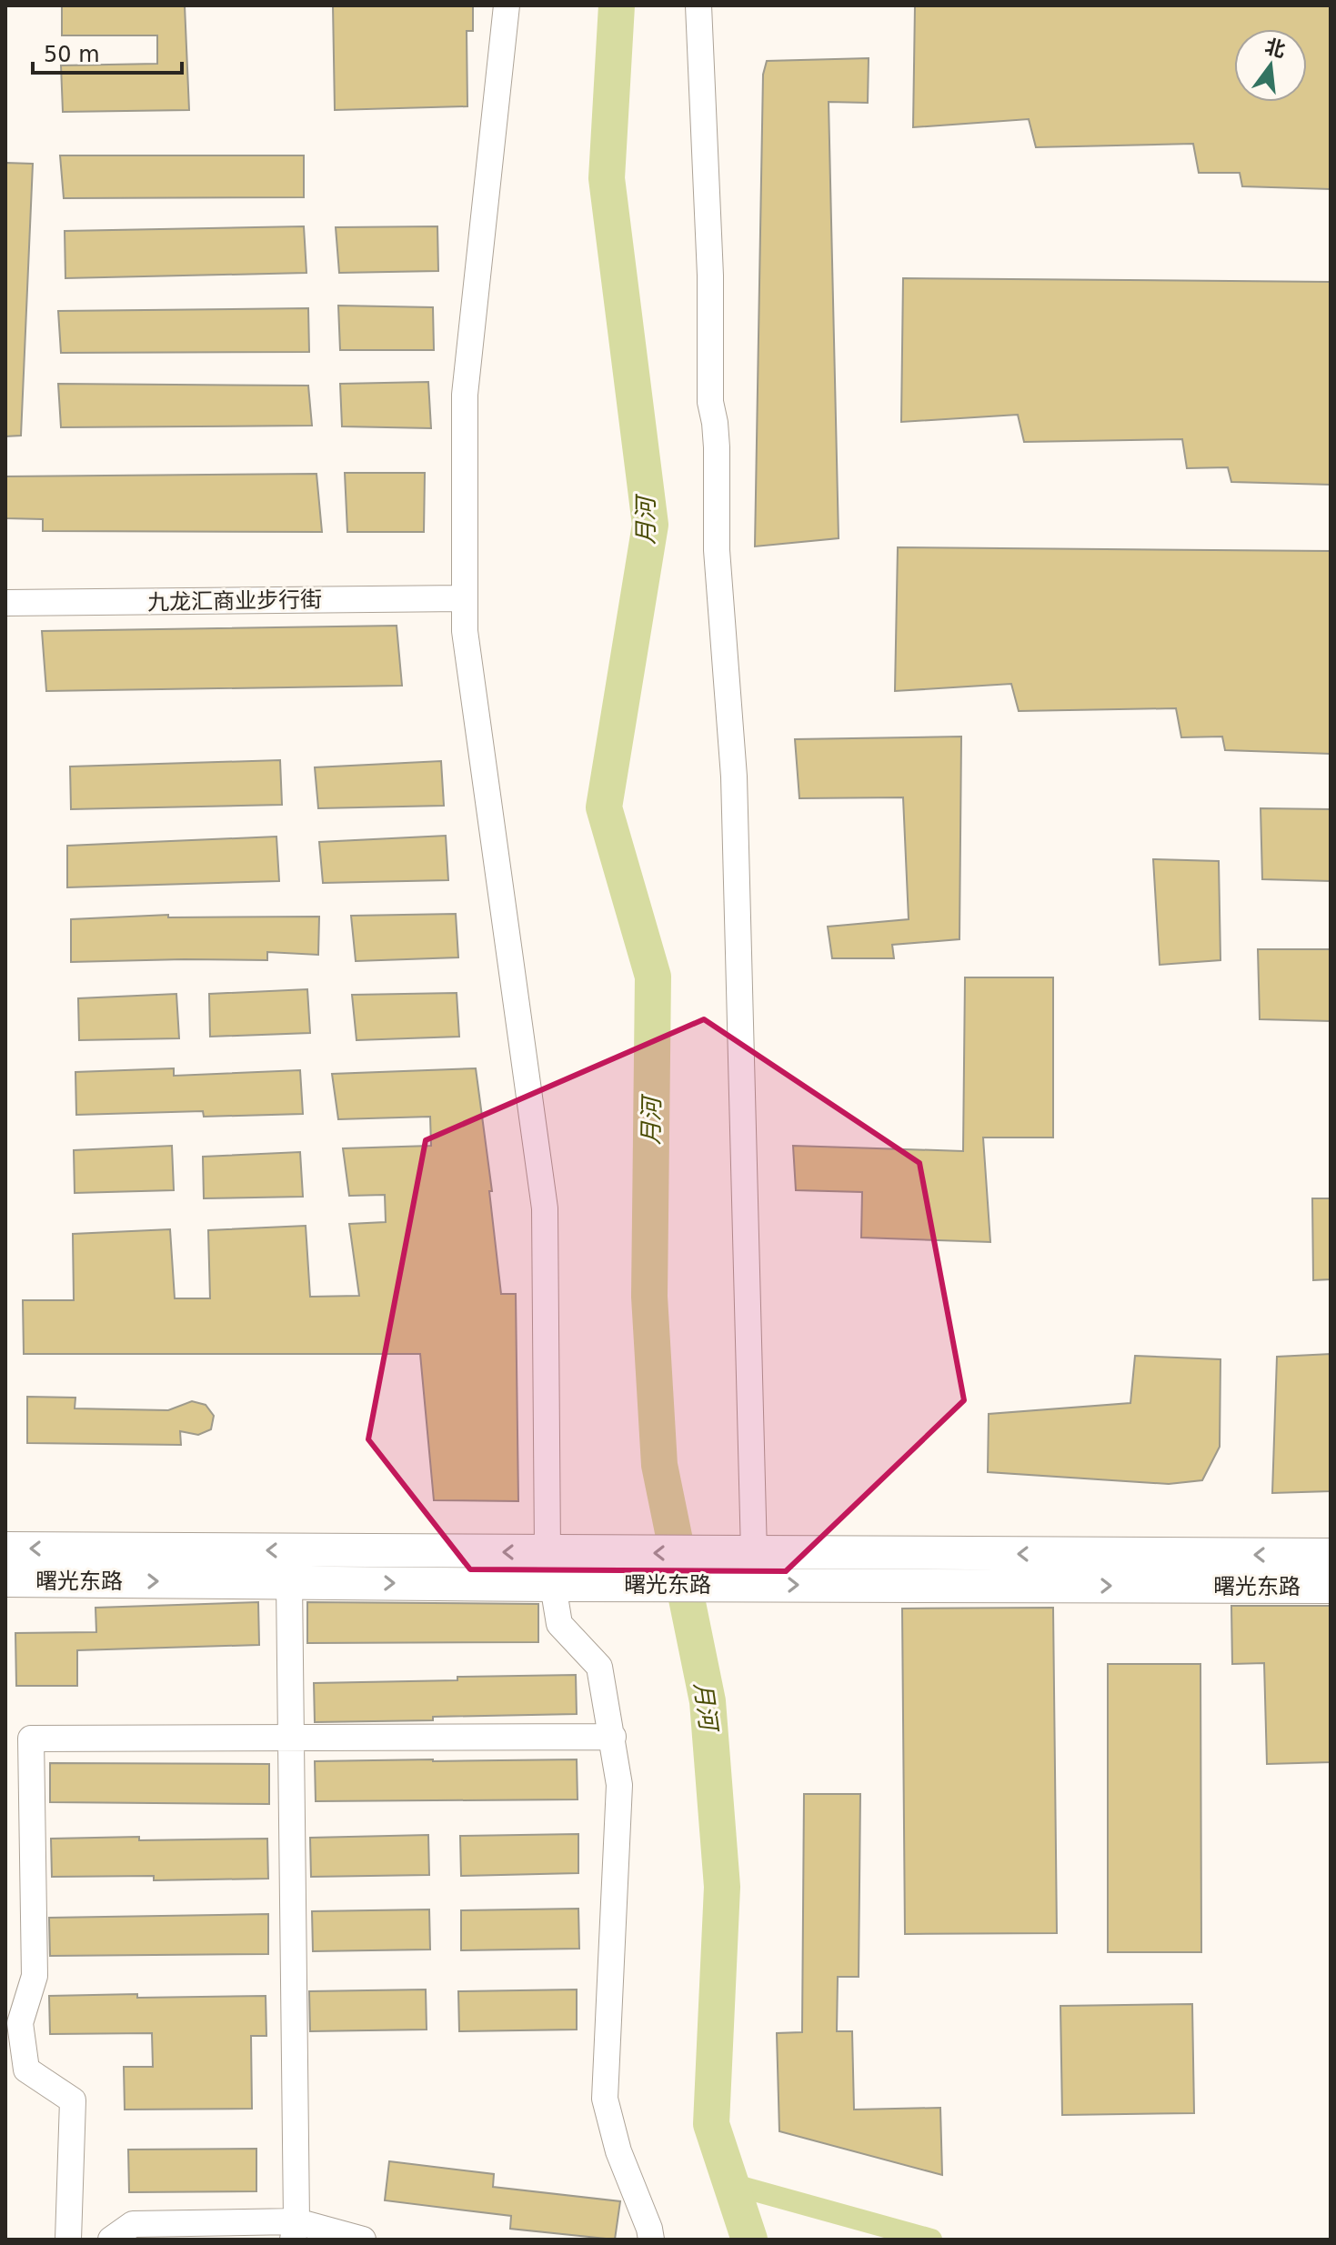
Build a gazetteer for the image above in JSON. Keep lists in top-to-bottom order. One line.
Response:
{"streets":{"main road":["曙光东路"],"street":["九龙汇商业步行街"]},"water":["月河"],"scale_bar":"50 m","north":"top"}
